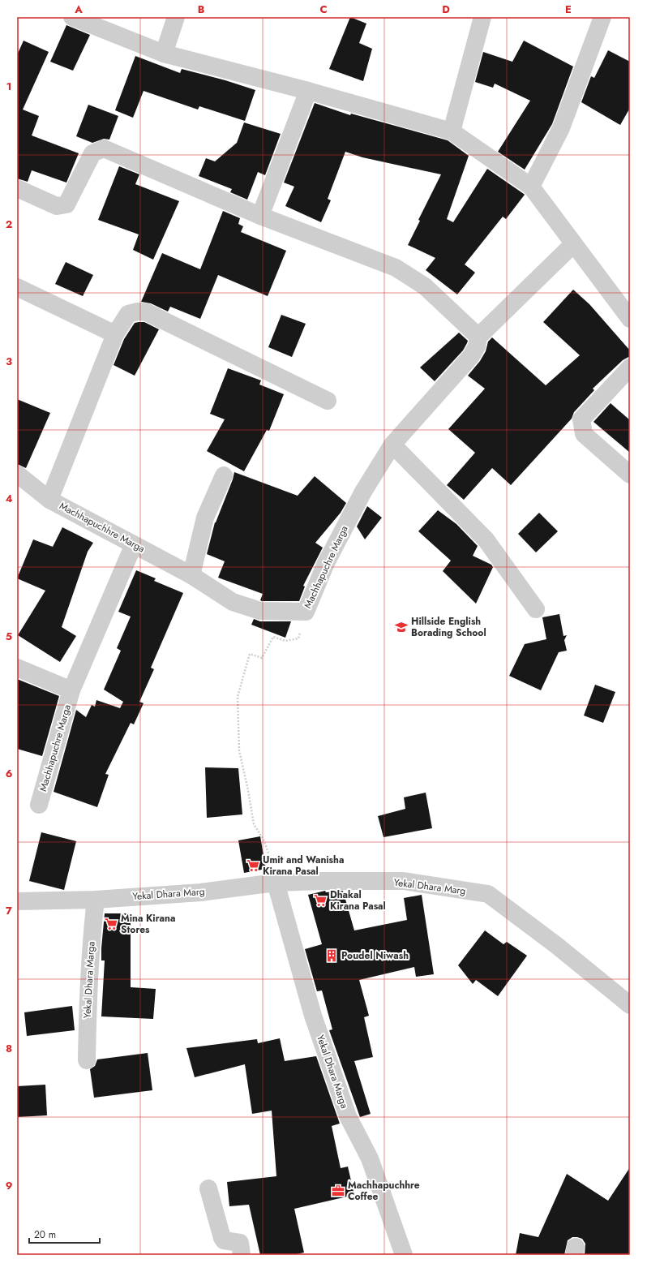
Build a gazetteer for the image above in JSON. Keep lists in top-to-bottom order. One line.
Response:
{"streets":{"street":["Machhapuchhre Marga","Machhapuchre Marga","Yekal Dhara Marg","Yekal Dhara Marga"]},"crossings":[["Machhapuchhre Marga","Machhapuchre Marga"],["Yekal Dhara Marg","Yekal Dhara Marga"]],"places":{"school or university":["Hillside English Borading School"],"supermarket":["Umit and Wanisha Kirana Pasal","Dhakal Kirana Pasal","Mina Kirana Stores"],"building":["Poudel Niwash"],"office":["Machhapuchhre Coffee"]},"scale_bar":"20 m","grid":{"columns":["A","B","C","D","E"],"rows":["1","2","3","4","5","6","7","8","9"]}}
